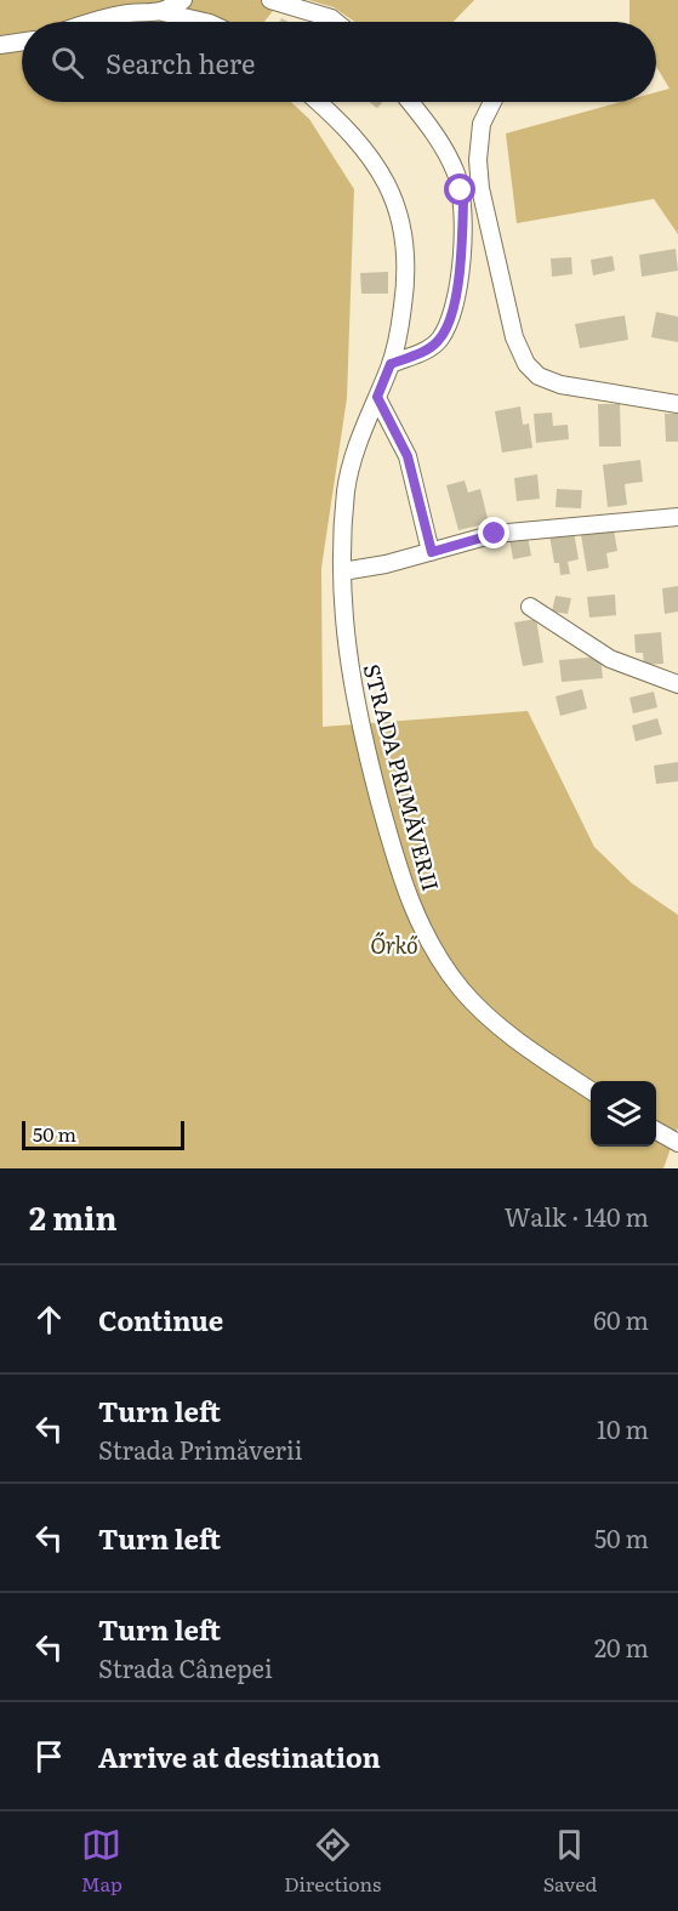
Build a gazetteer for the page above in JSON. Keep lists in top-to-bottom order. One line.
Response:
{"streets":{"street":["STRADA PRIMĂVERII"]},"parks":["Őrkő"],"scale_bar":"50 m","page":{"search":"Search here","scale":"50 m","heading":["2 min","Walk · 140 m"],"list":[["Continue","60 m"],["Turn left","Strada Primăverii","10 m"],["Turn left","50 m"],["Turn left","Strada Cânepei","20 m"],"Arrive at destination"],"nav":["Map","Directions","Saved"]}}
